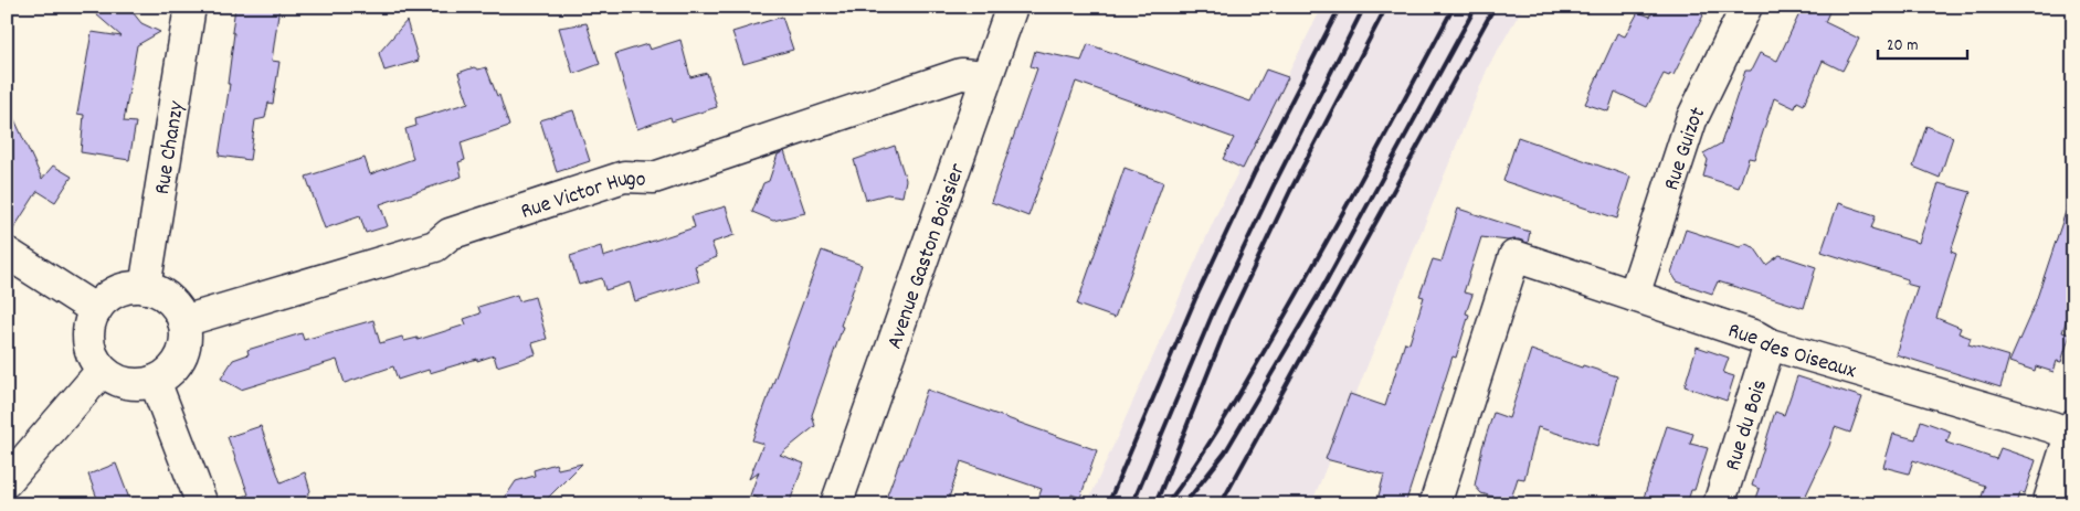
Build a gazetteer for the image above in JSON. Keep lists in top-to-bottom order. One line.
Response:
{"streets":{"street":["Rue Chanzy","Rue Guizot","Rue Victor Hugo","Avenue Gaston Boissier","Rue des Oiseaux","Rue du Bois"]},"crossings":[["Rue Chanzy","Rue Victor Hugo"],["Rue Guizot","Rue des Oiseaux"],["Rue Victor Hugo","Avenue Gaston Boissier"],["Rue des Oiseaux","Rue du Bois"]],"scale_bar":"20 m"}
